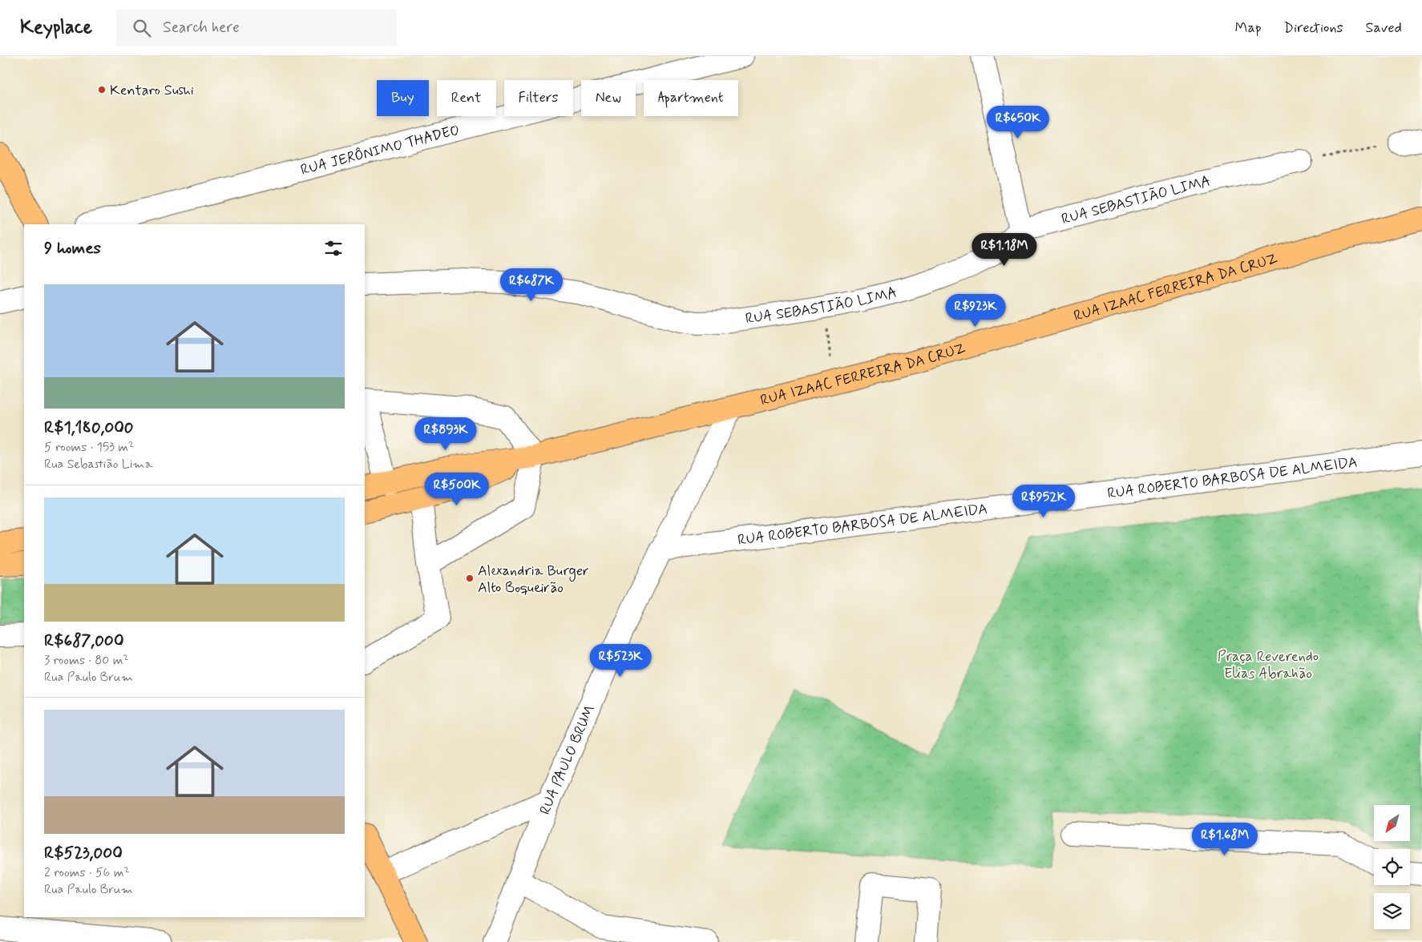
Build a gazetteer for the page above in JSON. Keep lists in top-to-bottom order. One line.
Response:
{"streets":{"main road":["RUA IZAAC FERREIRA DA CRUZ"],"street":["RUA JERÔNIMO THADEO","RUA SEBASTIÃO LIMA","RUA ROBERTO BARBOSA DE ALMEIDA","RUA PAULO BRUM"]},"crossings":[["RUA IZAAC FERREIRA DA CRUZ","RUA PAULO BRUM"],["RUA ROBERTO BARBOSA DE ALMEIDA","RUA PAULO BRUM"]],"parks":["Praça Reverendo Elias Abrahão"],"places":["Kentaro Sushi","Alexandria Burger Alto Boqueirão"],"north":"bottom left","page":{"header":"Keyplace","search":"Search here","nav":["Map","Directions","Saved"],"chip":["Buy","Rent","Filters","New","Apartment"],"price":["R$650K","R$1.18M","R$687K","R$923K","R$893K","R$500K","R$952K","R$523K","R$1.68M"],"heading":"9 homes","list":[{"name":"R$1,180,000","note":"5 rooms · 153 m² · Rua Sebastião Lima"},{"name":"R$687,000","note":"3 rooms · 80 m² · Rua Paulo Brum"},{"name":"R$523,000","note":"2 rooms · 56 m² · Rua Paulo Brum"}]}}
